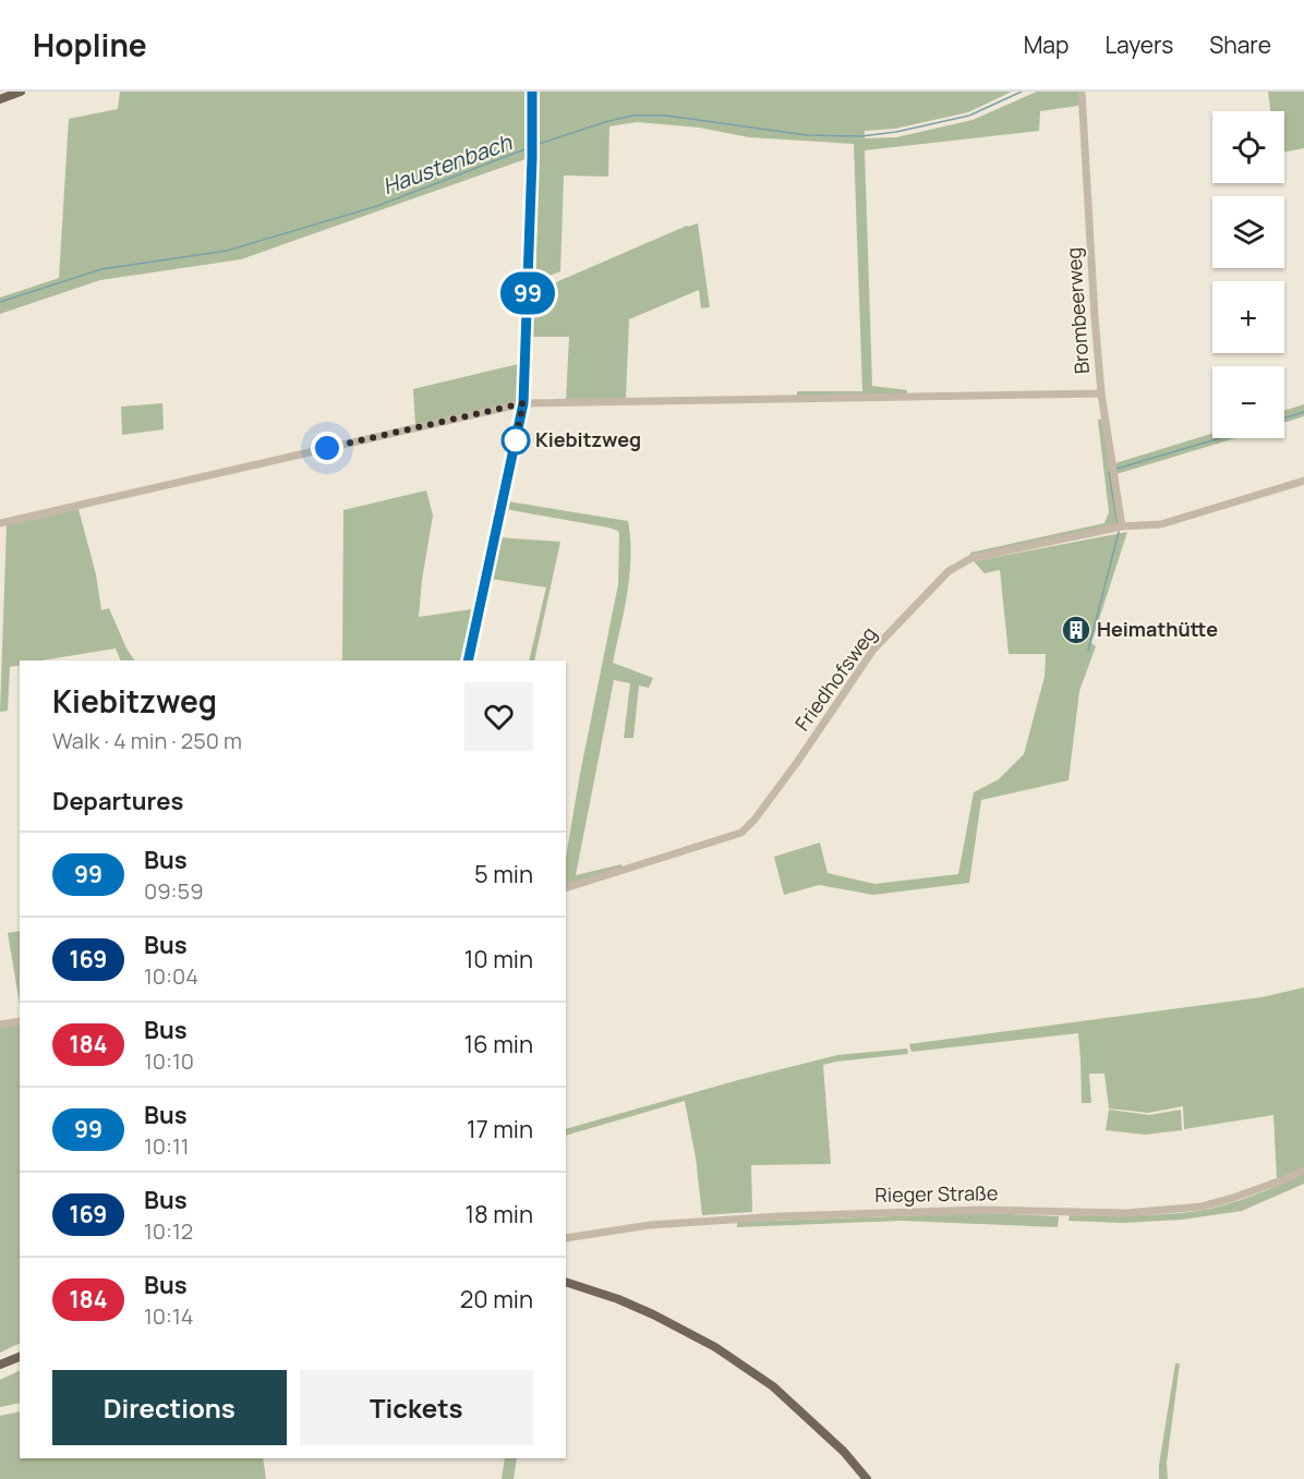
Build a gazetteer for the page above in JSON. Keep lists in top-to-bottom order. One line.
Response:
{"streets":{"street":["Brombeerweg","Friedhofsweg","Rieger Straße"]},"crossings":[["Brombeerweg","Friedhofsweg"]],"water":["Haustenbach"],"places":{"other":["Kiebitzweg"],"building":["Heimathütte"]},"lines":["bus line 99"],"page":{"header":"Hopline","nav":["Map","Layers","Share"],"on_map":"99","map_buttons":["+","−"],"heading":[["Kiebitzweg","Walk · 4 min · 250 m"],"Departures"],"list":[{"mark":"99","name":"Bus","note":"09:59","value":"5 min"},{"mark":"169","name":"Bus","note":"10:04","value":"10 min"},{"mark":"184","name":"Bus","note":"10:10","value":"16 min"},{"mark":"99","name":"Bus","note":"10:11","value":"17 min"},{"mark":"169","name":"Bus","note":"10:12","value":"18 min"},{"mark":"184","name":"Bus","note":"10:14","value":"20 min"}],"buttons":["Directions","Tickets"]}}
